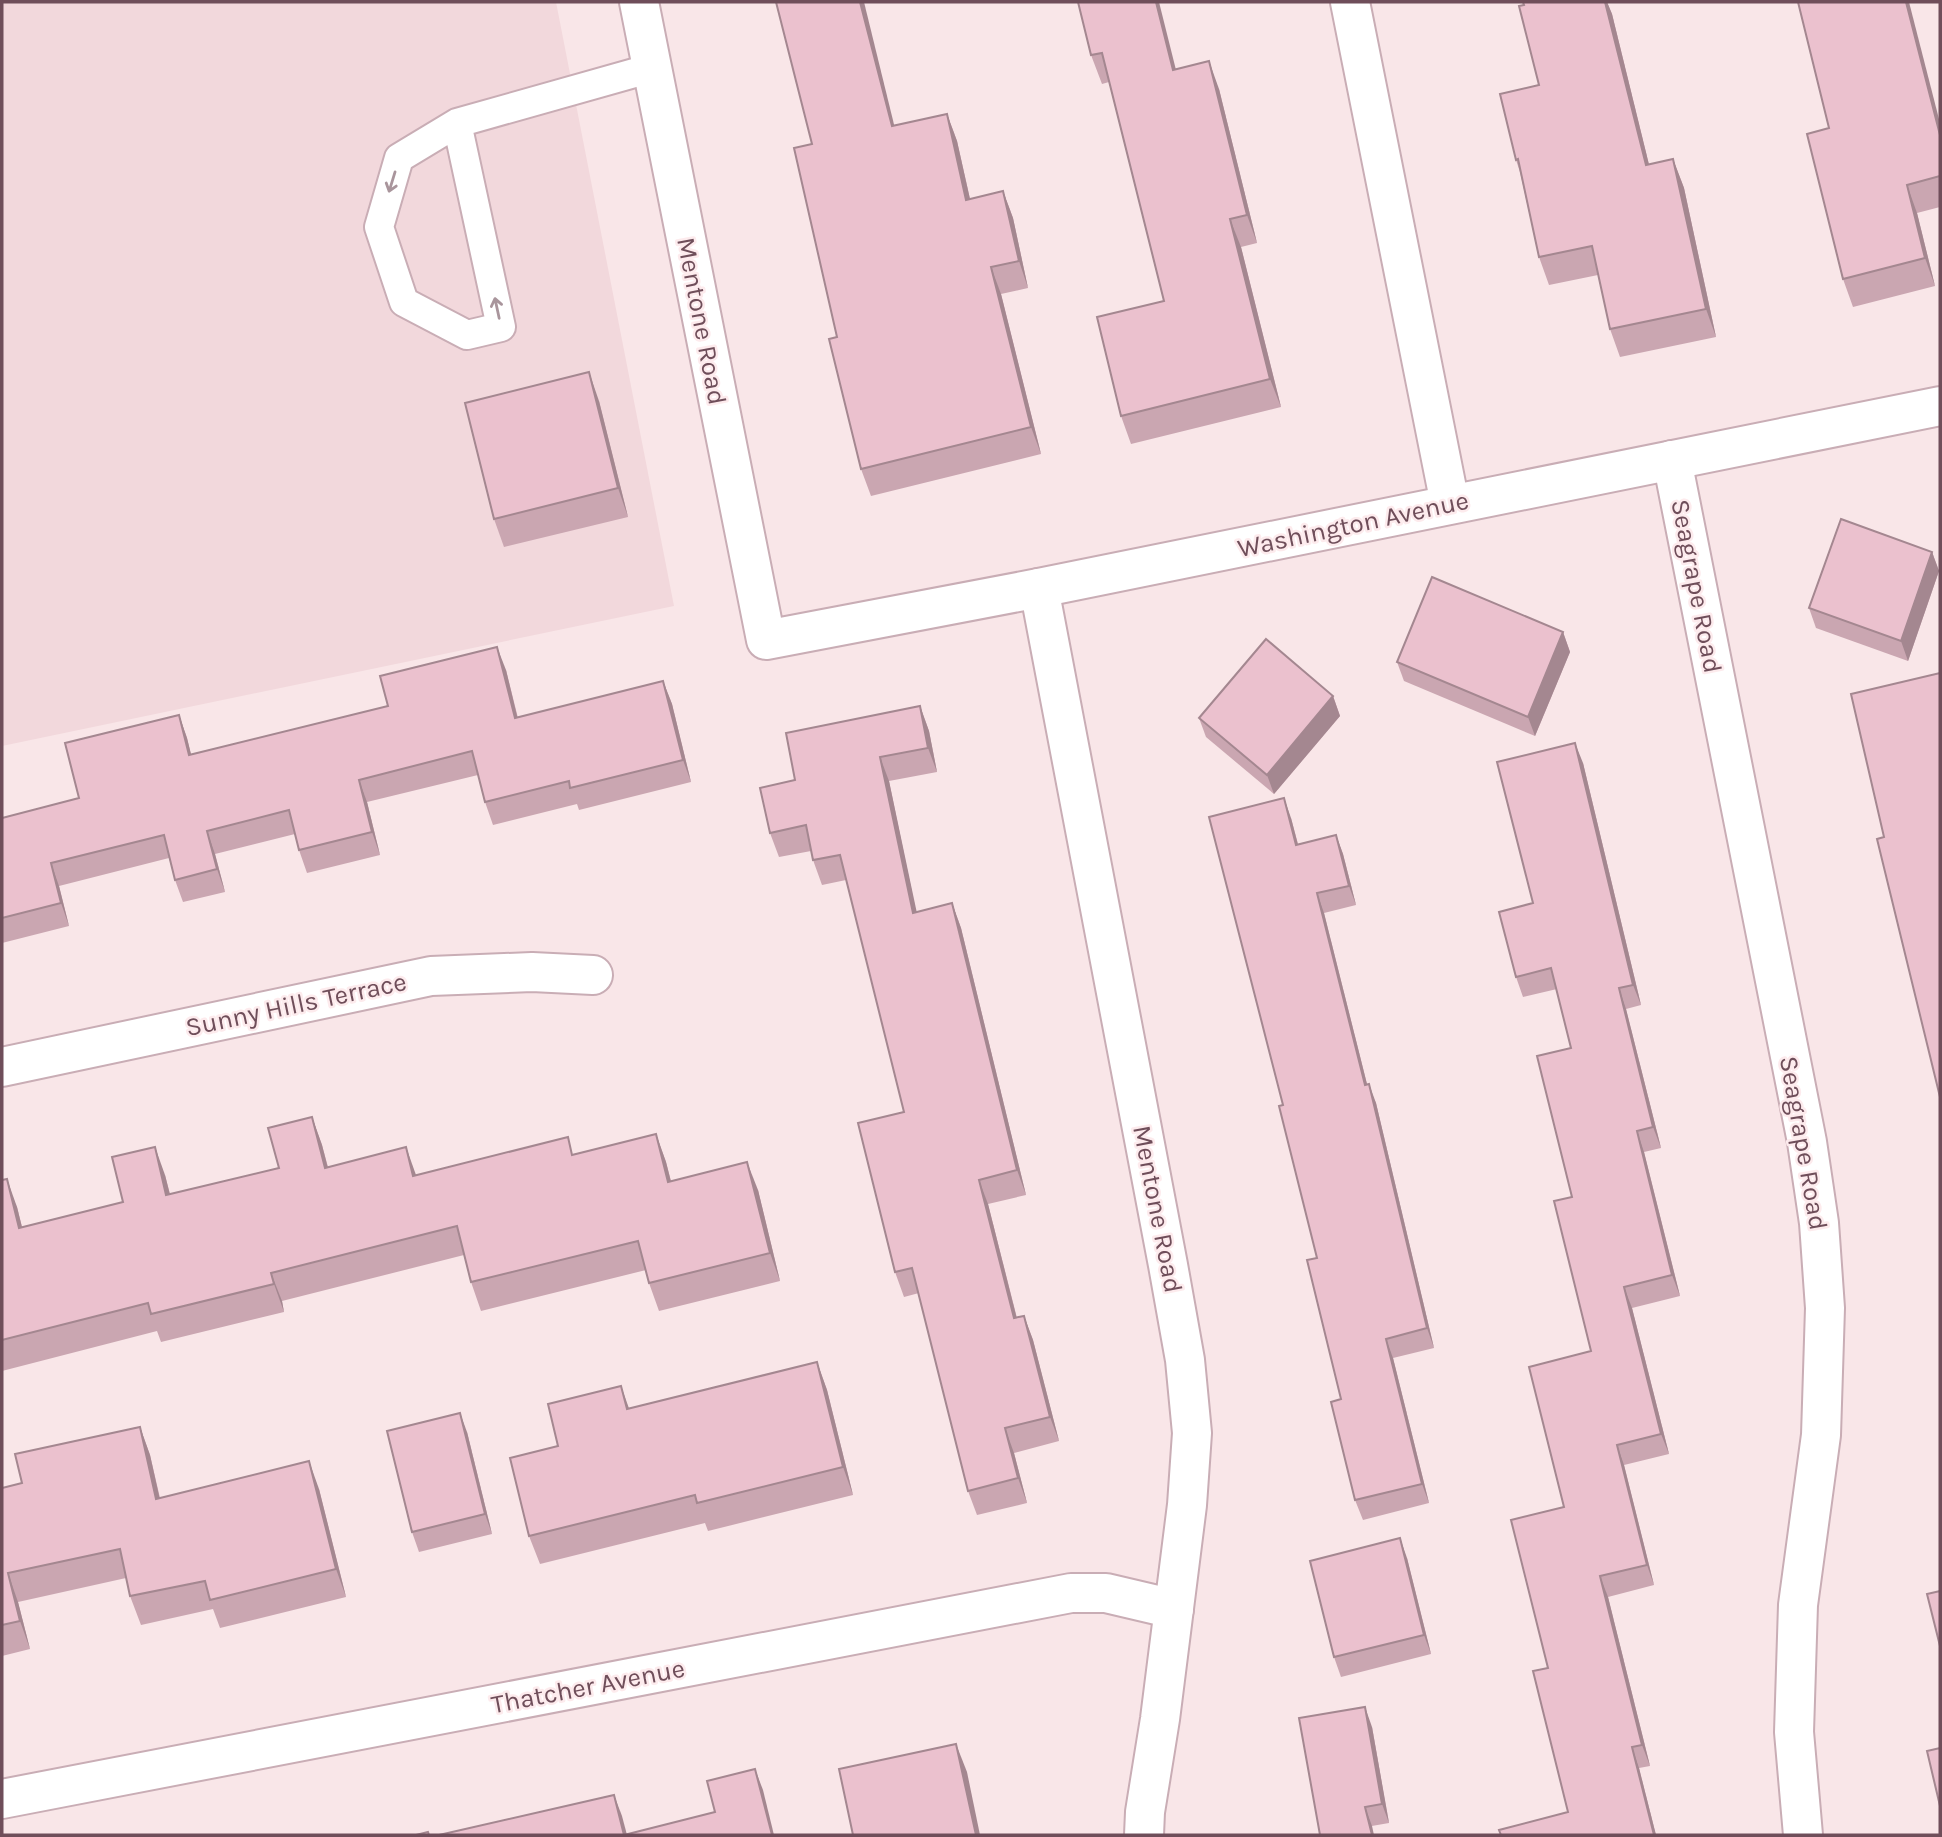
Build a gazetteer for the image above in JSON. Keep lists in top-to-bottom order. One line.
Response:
{"streets":{"street":["Mentone Road","Washington Avenue","Seagrape Road","Sunny Hills Terrace","Thatcher Avenue"]},"crossings":[["Mentone Road","Washington Avenue"],["Mentone Road","Thatcher Avenue"],["Washington Avenue","Seagrape Road"]]}
